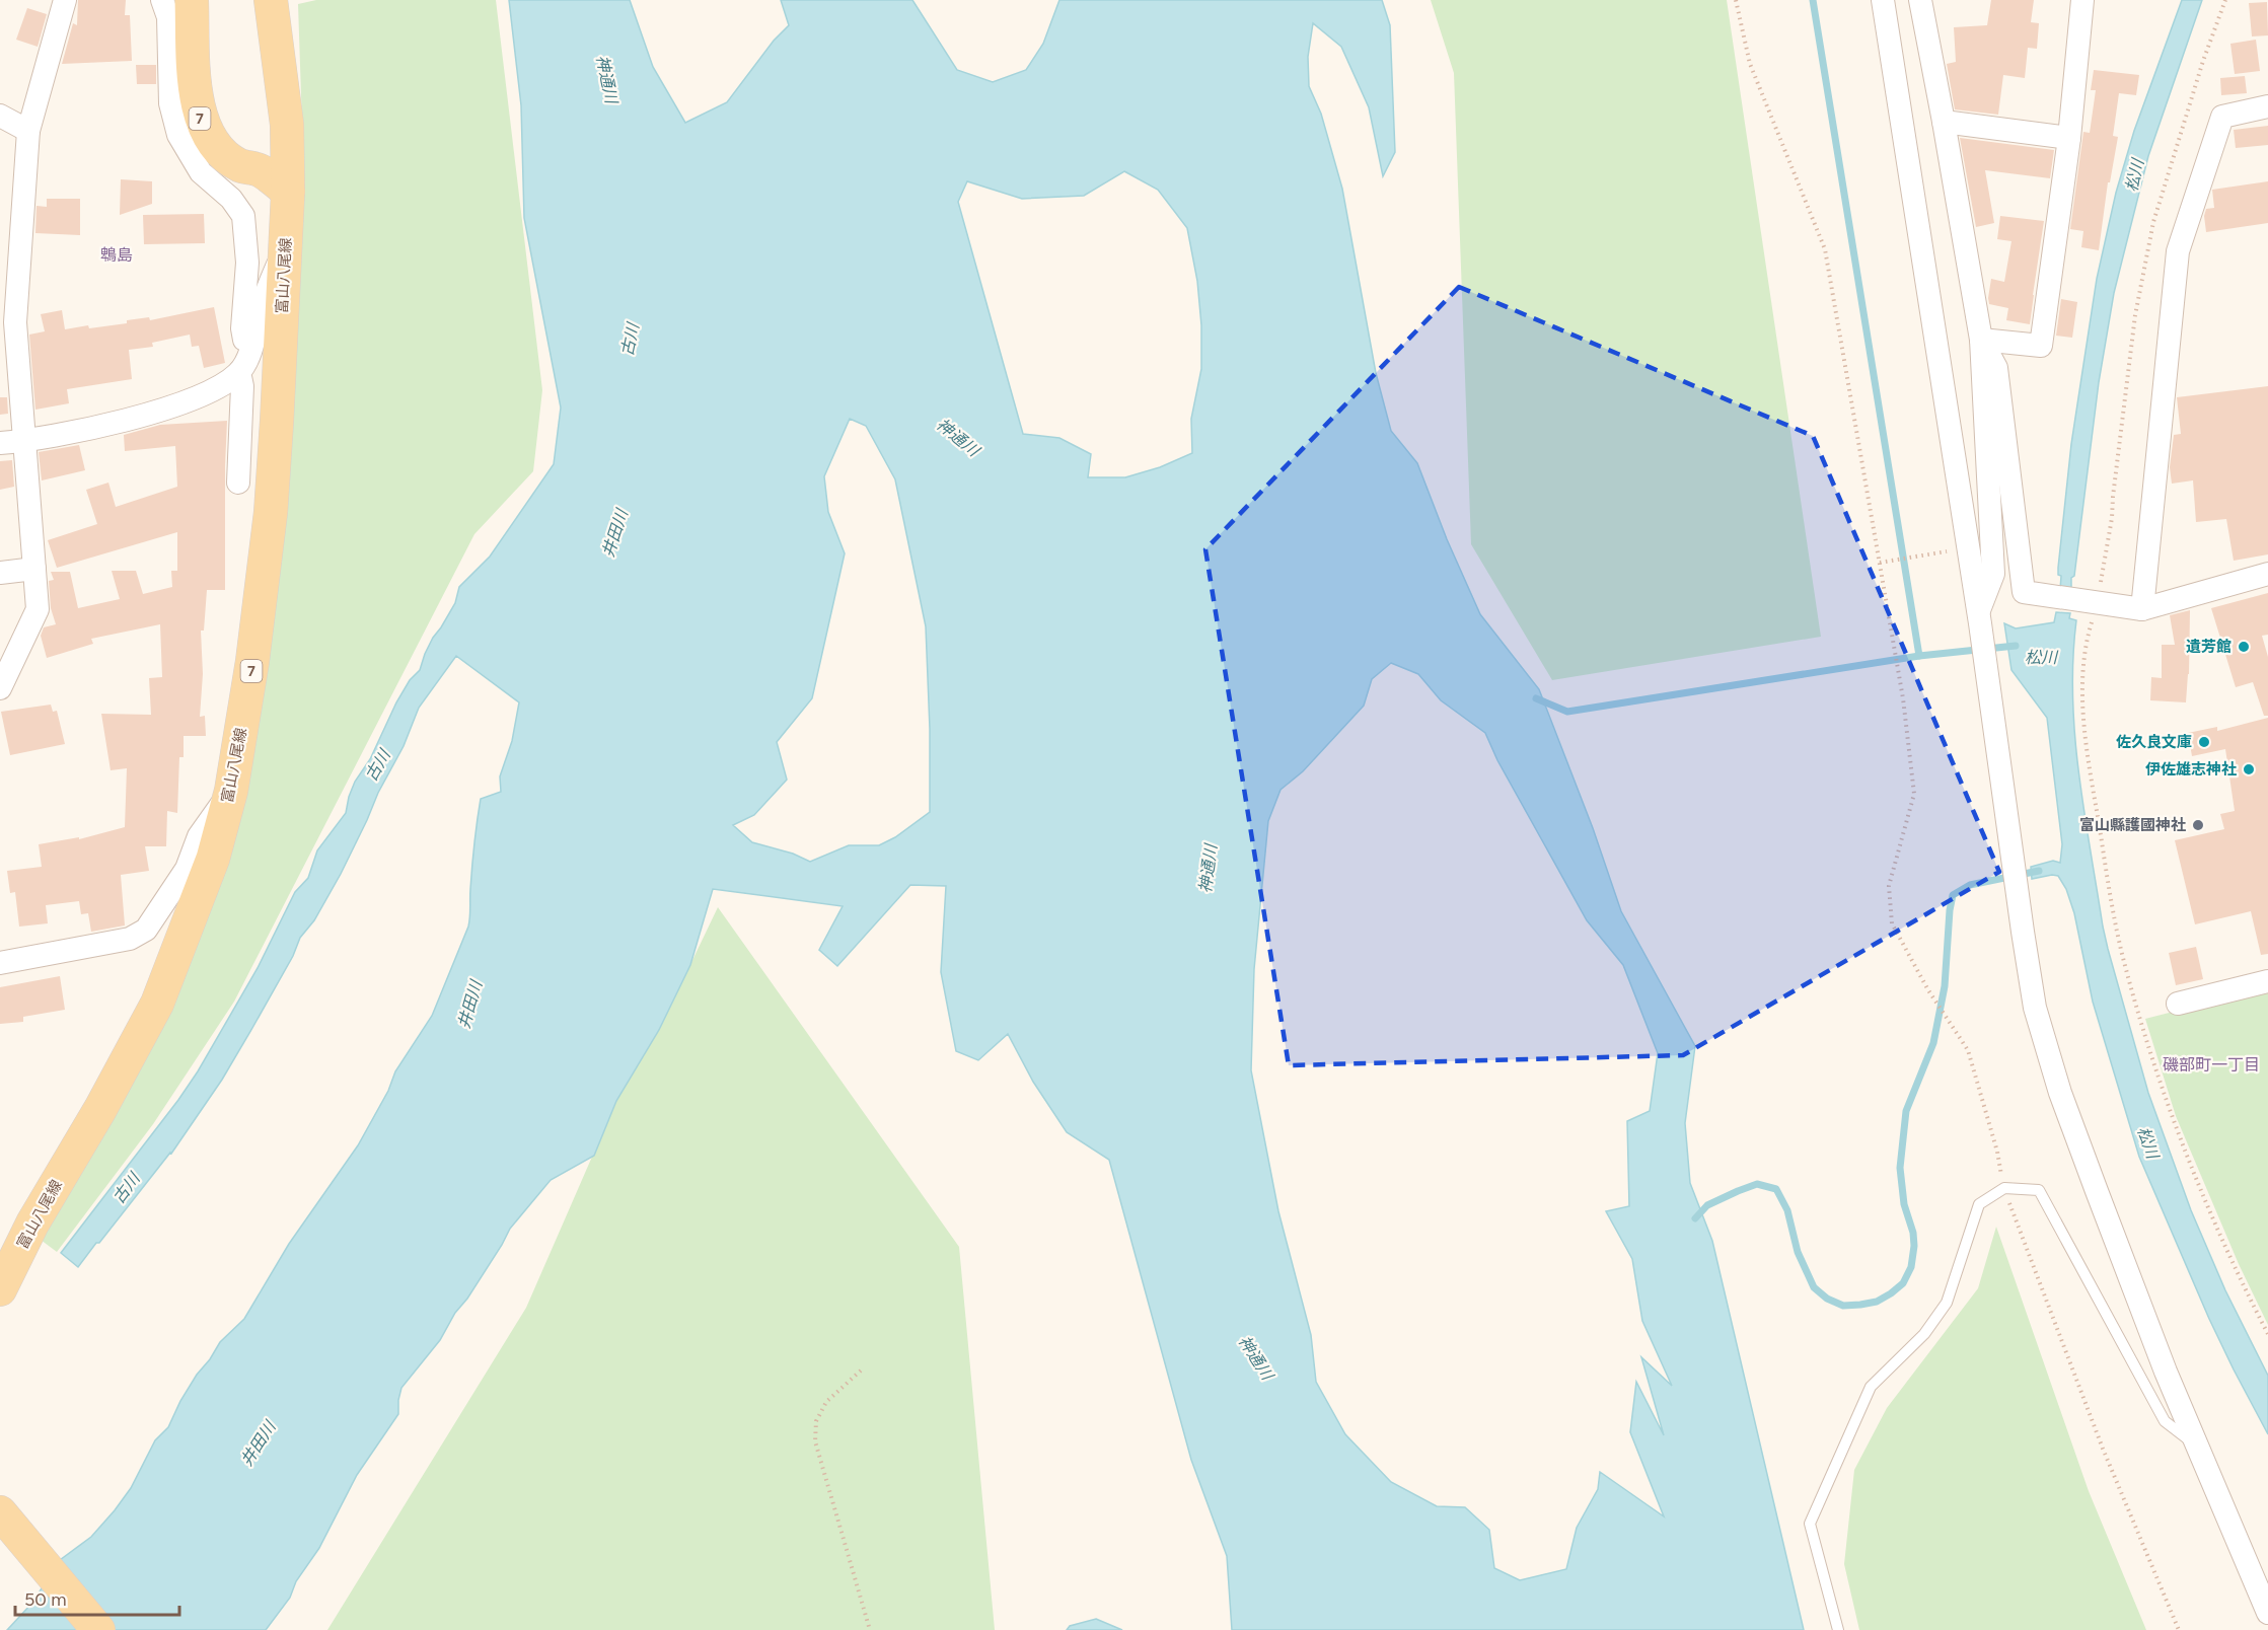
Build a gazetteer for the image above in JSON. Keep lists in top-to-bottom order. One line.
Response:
{"streets":{"main road":["7","富山八尾線"]},"crossings":[["7","富山八尾線"]],"districts":["鵯島","磯部町一丁目"],"water":["神通川","松川","古川","井田川"],"places":["遺芳館","佐久良文庫","伊佐雄志神社","富山縣護國神社"],"scale_bar":"50 m"}
